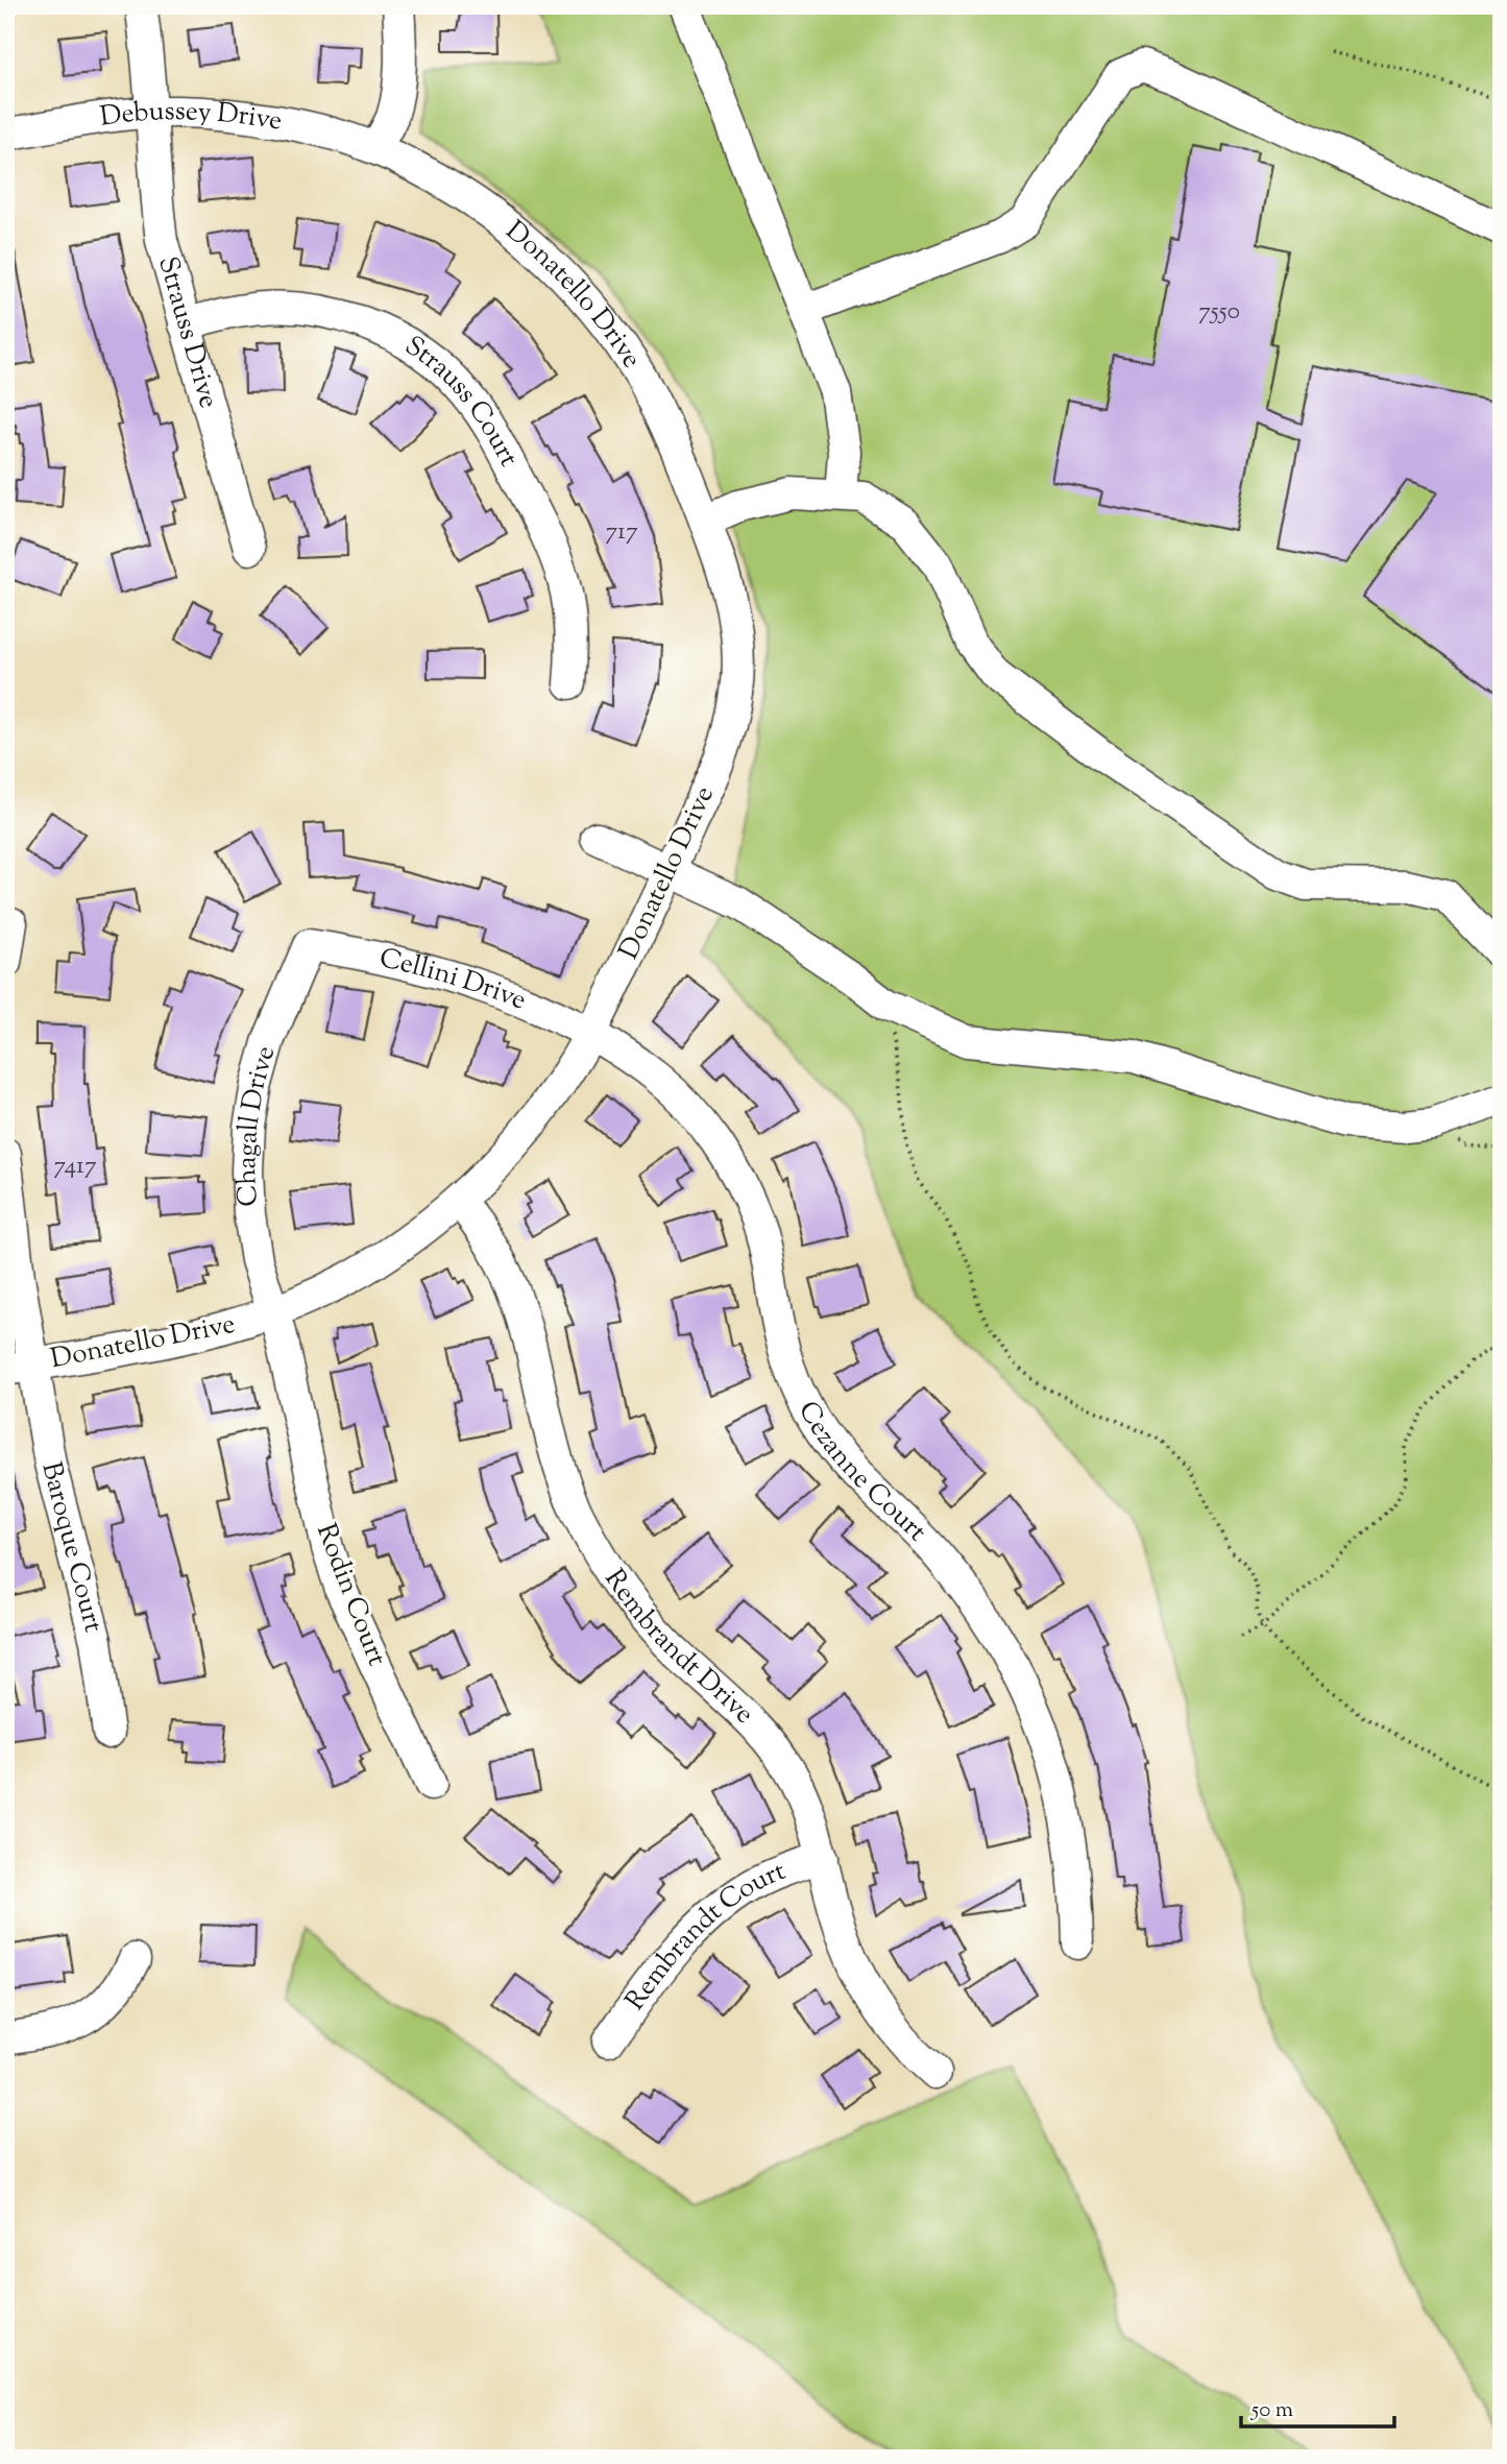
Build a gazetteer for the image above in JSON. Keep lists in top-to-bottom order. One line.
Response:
{"streets":{"street":["Debussey Drive","Donatello Drive","Strauss Drive","Strauss Court","Cellini Drive","Chagall Drive","Cezanne Court","Baroque Court","Rodin Court","Rembrandt Drive","Rembrandt Court"]},"crossings":[["Debussey Drive","Donatello Drive"],["Debussey Drive","Strauss Drive"],["Donatello Drive","Cellini Drive"],["Donatello Drive","Chagall Drive"],["Donatello Drive","Cezanne Court"],["Donatello Drive","Baroque Court"],["Donatello Drive","Rodin Court"],["Donatello Drive","Rembrandt Drive"],["Strauss Drive","Strauss Court"],["Cellini Drive","Chagall Drive"],["Cellini Drive","Cezanne Court"],["Chagall Drive","Rodin Court"],["Rembrandt Drive","Rembrandt Court"]],"house_numbers":["7550","717","7417"],"scale_bar":"50 m"}
